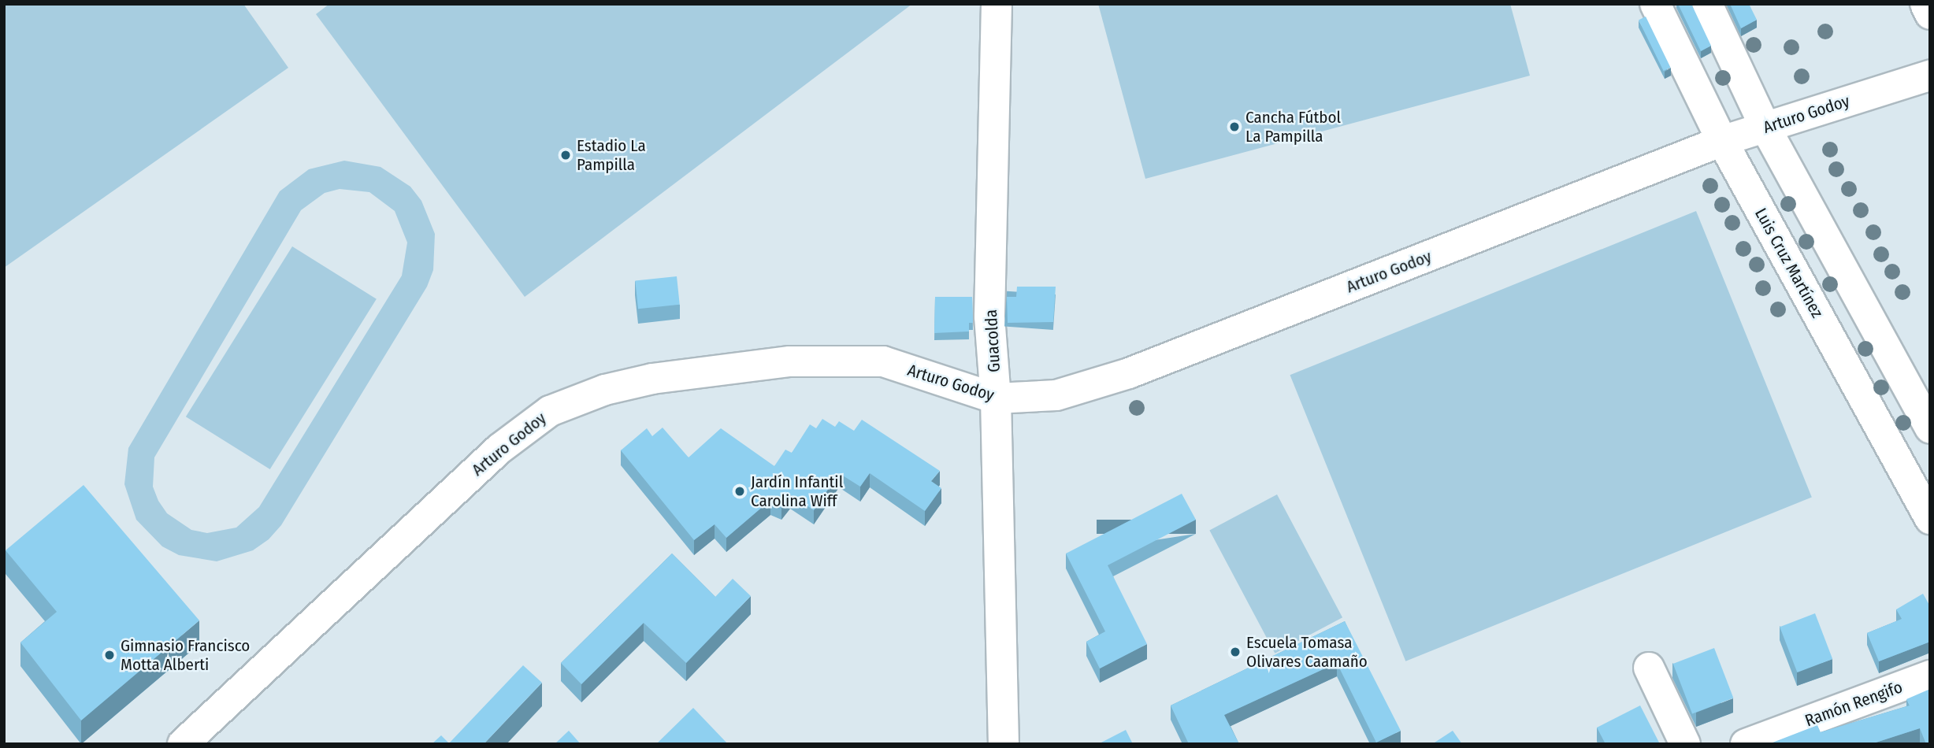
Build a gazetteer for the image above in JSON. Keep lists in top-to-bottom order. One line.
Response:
{"streets":{"street":["Arturo Godoy","Luis Cruz Martínez","Guacolda","Ramón Rengifo"]},"crossings":[["Arturo Godoy","Luis Cruz Martínez"],["Arturo Godoy","Guacolda"]],"places":["Cancha Fútbol La Pampilla","Estadio La Pampilla","Jardín Infantil Carolina Wiff","Escuela Tomasa Olivares Caamaño","Gimnasio Francisco Motta Alberti"]}
